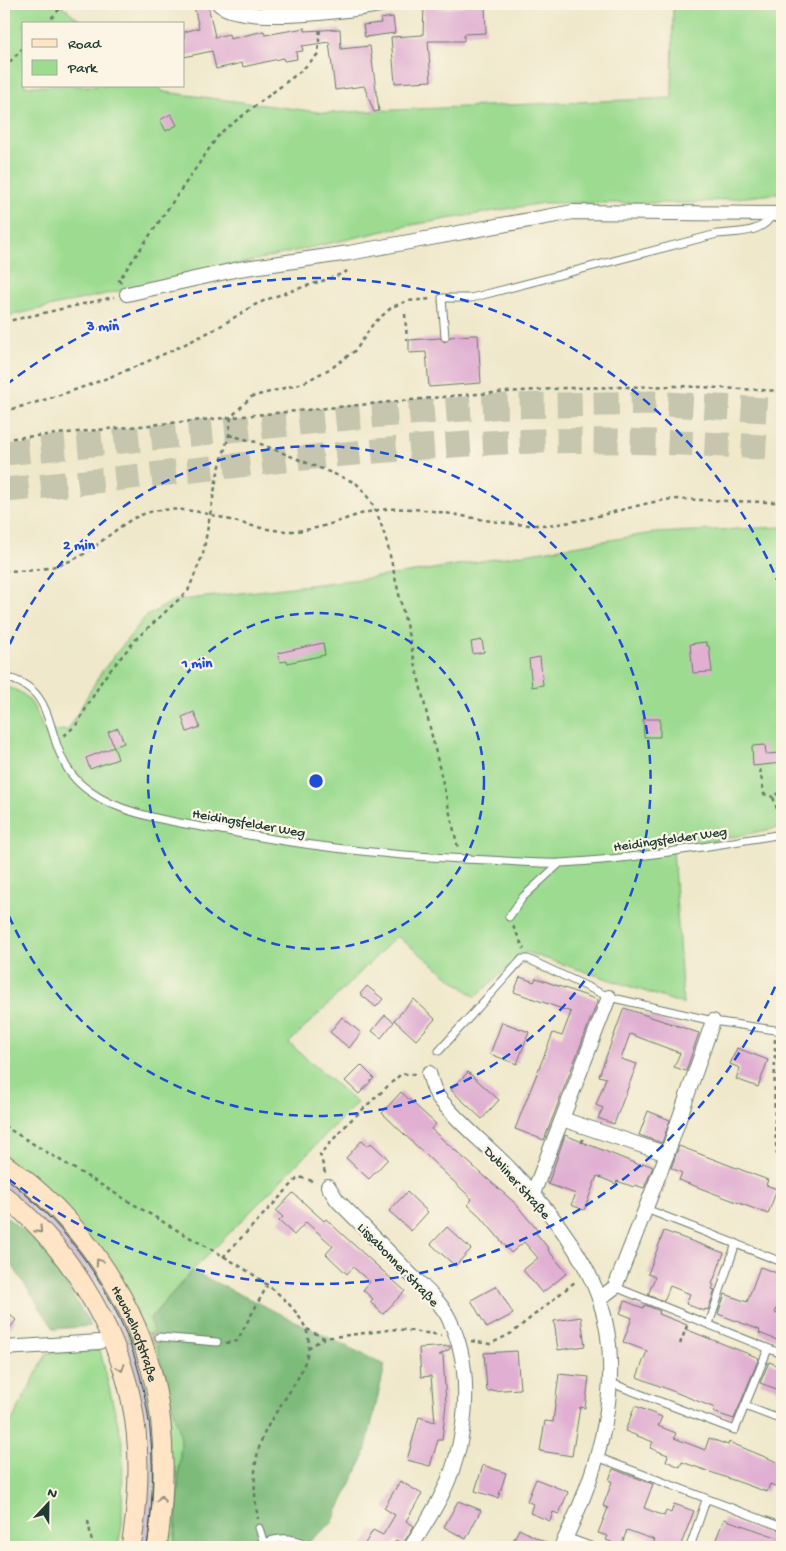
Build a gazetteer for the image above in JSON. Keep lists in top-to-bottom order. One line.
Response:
{"streets":{"main road":["Heuchelhofstraße"],"street":["Dubliner Straße","Lissabonner Straße"],"lane":["Heidingsfelder Weg"]},"legend":["Road","Park"],"north":"top","rings":["3 min","2 min","1 min"]}
